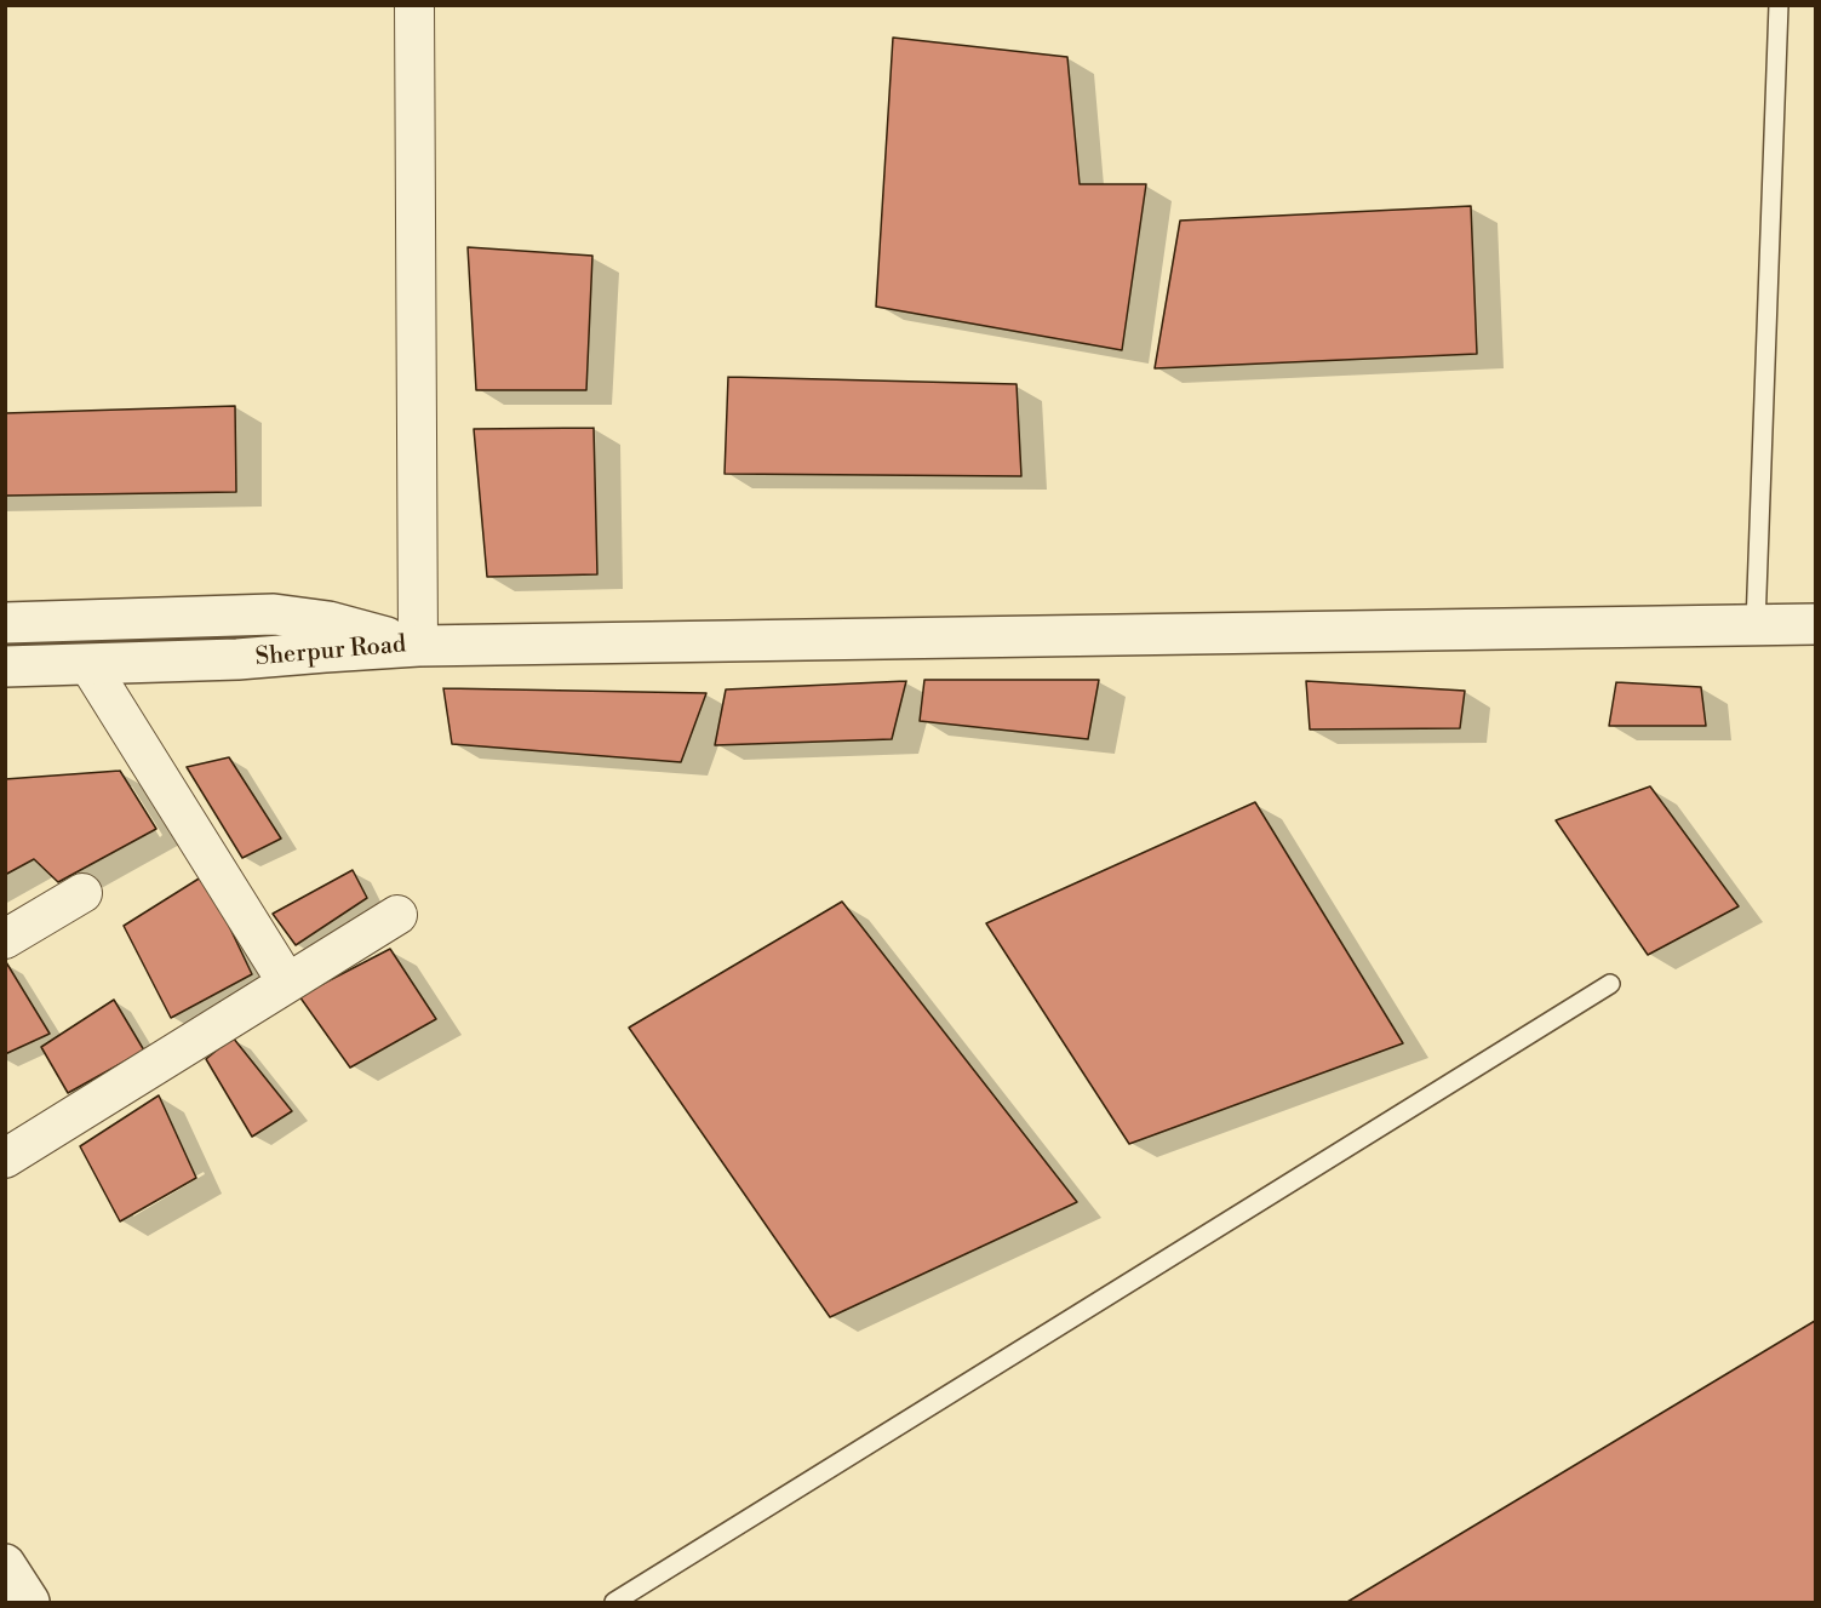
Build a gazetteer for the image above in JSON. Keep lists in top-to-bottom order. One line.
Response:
{"streets":{"street":["Sherpur Road"]}}
